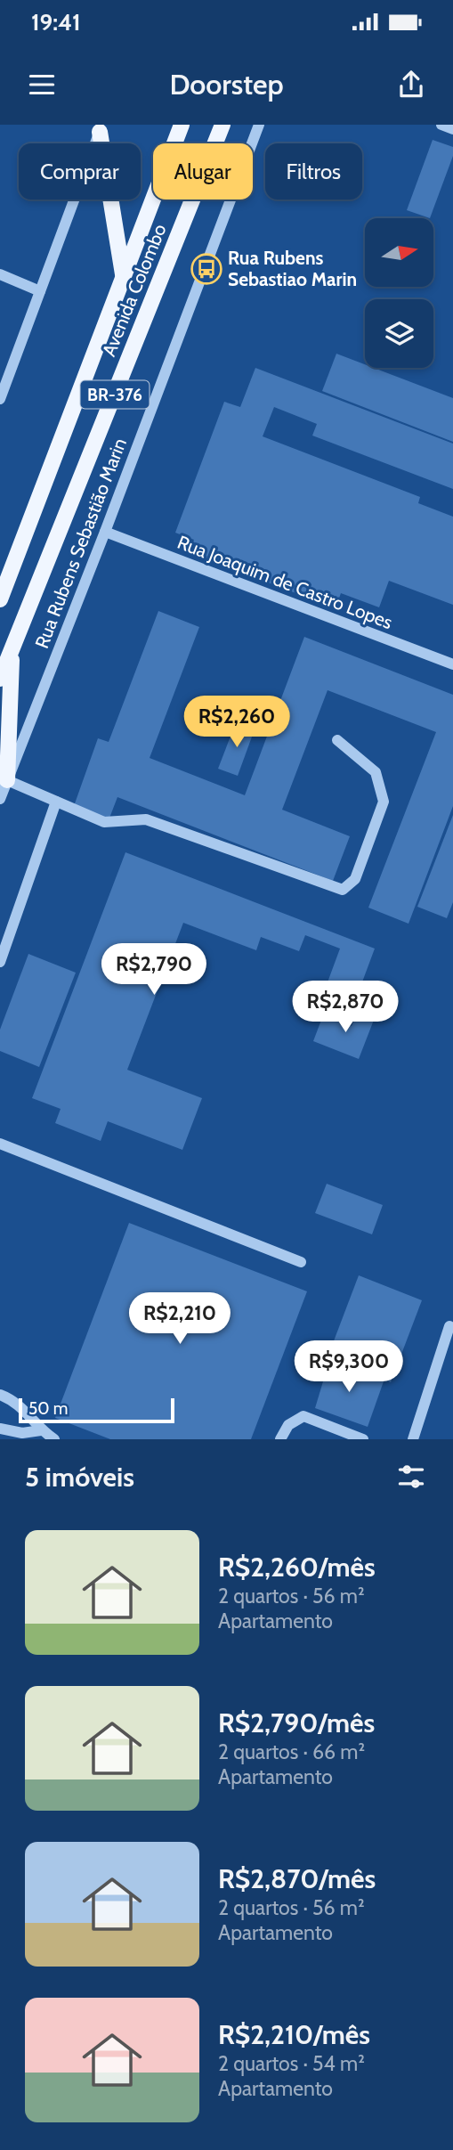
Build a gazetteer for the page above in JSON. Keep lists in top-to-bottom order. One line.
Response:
{"streets":{"main road":["Avenida Colombo","BR-376"],"street":["Rua Rubens Sebastião Marin","Rua Joaquim de Castro Lopes"]},"crossings":[["Rua Rubens Sebastião Marin","Rua Joaquim de Castro Lopes"]],"places":{"bus stop":["Rua Rubens Sebastiao Marin"]},"scale_bar":"50 m","north":"right","page":{"status":"19:41","header":"Doorstep","chip":["Comprar","Alugar","Filtros"],"price":["R$2,260","R$2,790","R$2,870","R$2,210","R$9,300"],"scale":"50 m","heading":"5 imóveis","list":[{"name":"R$2,260/mês","note":"2 quartos · 56 m² · Apartamento"},{"name":"R$2,790/mês","note":"2 quartos · 66 m² · Apartamento"},{"name":"R$2,870/mês","note":"2 quartos · 56 m² · Apartamento"},{"name":"R$2,210/mês","note":"2 quartos · 54 m² · Apartamento"}]}}
